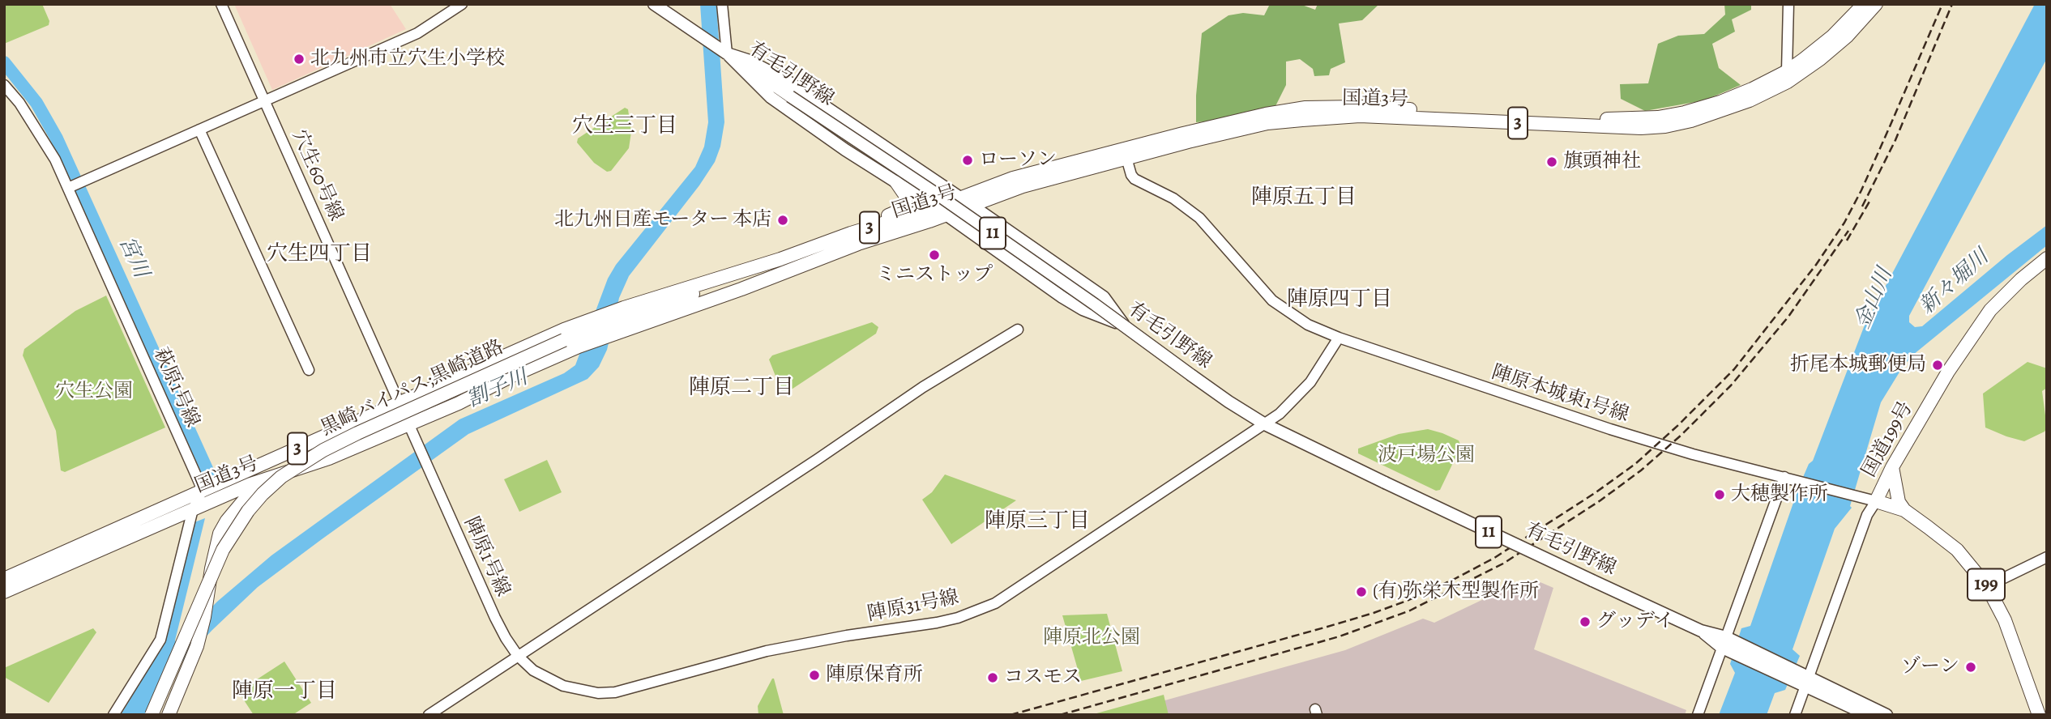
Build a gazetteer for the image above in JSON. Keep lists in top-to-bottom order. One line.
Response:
{"streets":{"highway":["国道3号","3","黒崎バイパス;黒崎道路","国道199号","199"],"main road":["有毛引野線","11"],"street":["穴生60号線","萩原1号線","陣原本城東1号線","陣原1号線","陣原31号線"]},"crossings":[["有毛引野線","陣原31号線"],["国道3号","3"],["国道3号","穴生60号線"],["国道3号","萩原1号線"],["国道3号","黒崎バイパス;黒崎道路"],["国道3号","陣原本城東1号線"],["3","黒崎バイパス;黒崎道路"],["穴生60号線","陣原1号線"],["陣原本城東1号線","国道199号"],["陣原本城東1号線","陣原31号線"],["陣原1号線","陣原31号線"]],"districts":["穴生三丁目","陣原五丁目","穴生四丁目","陣原四丁目","陣原二丁目","陣原三丁目","陣原一丁目"],"water":["宮川","新々堀川","金山川","割子川"],"parks":["穴生公園","波戸場公園","陣原北公園"],"places":["北九州市立穴生小学校","ローソン","旗頭神社","北九州日産モーター 本店","ミニストップ","折尾本城郵便局","大穂製作所","(有)弥栄木型製作所","グッデイ","ゾーン","陣原保育所","コスモス"]}
